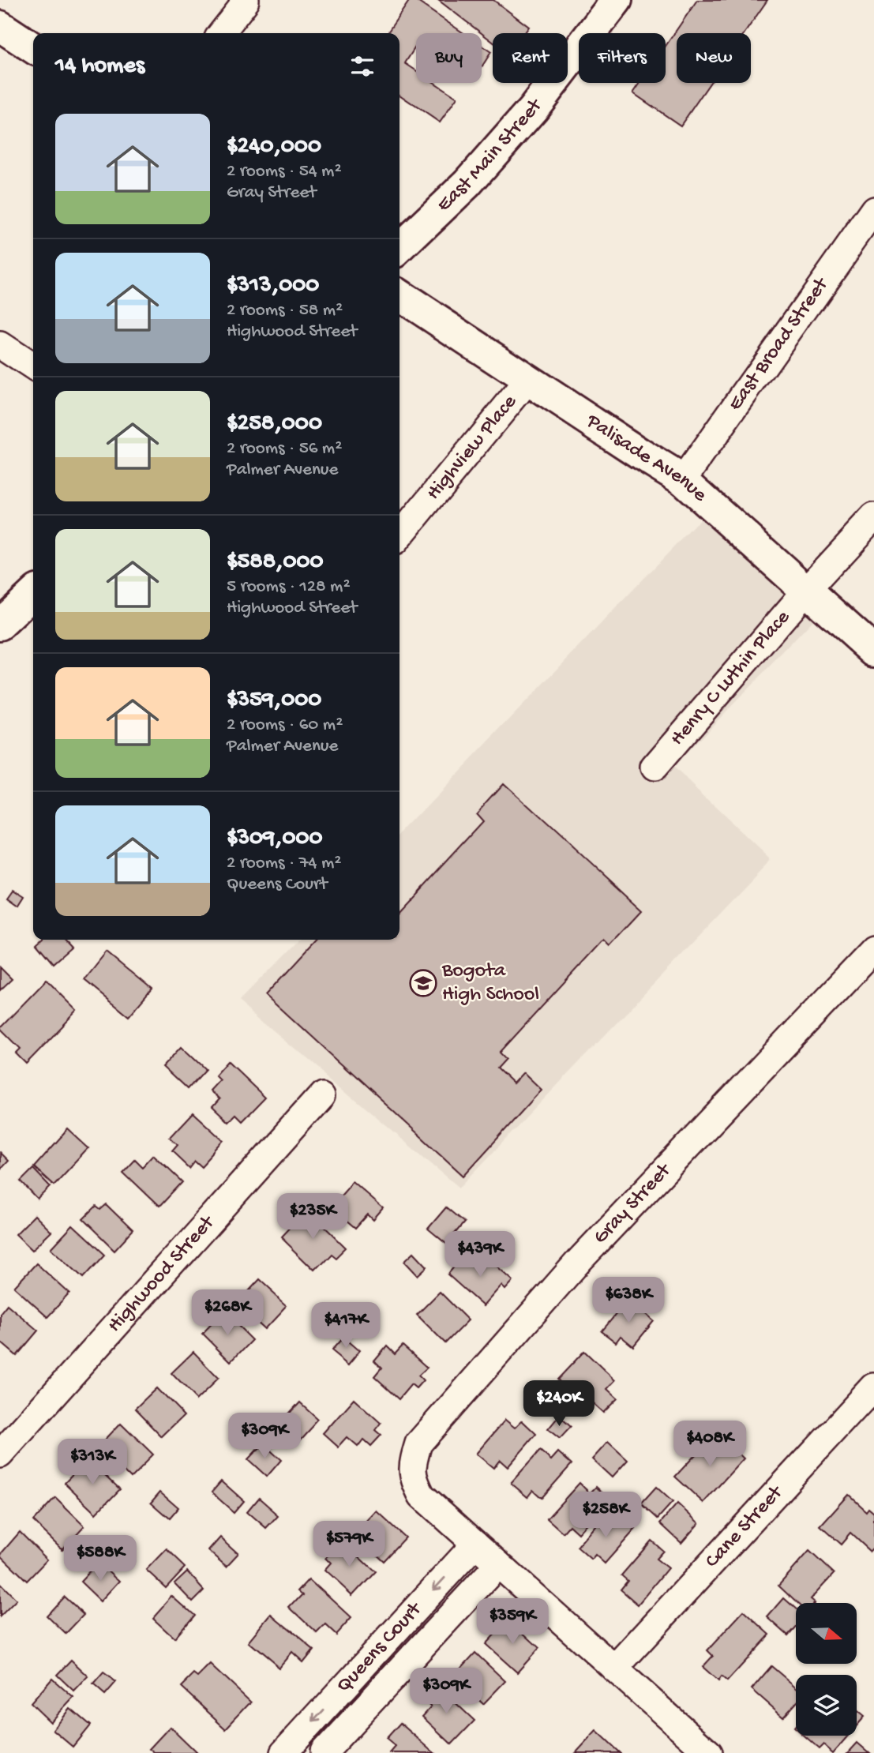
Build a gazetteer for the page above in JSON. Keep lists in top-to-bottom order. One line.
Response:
{"streets":{"street":["East Main Street","East Broad Street","Highview Place","Palisade Avenue","Henry C Luthin Place","Gray Street","Highwood Street","Cane Street","Queens Court"]},"crossings":[["East Broad Street","Palisade Avenue"],["Highview Place","Palisade Avenue"],["Palisade Avenue","Henry C Luthin Place"],["Gray Street","Cane Street"],["Gray Street","Queens Court"]],"places":{"school or university":["Bogota High School"]},"north":"right","page":{"chip":["Buy","Rent","Filters","New"],"heading":"14 homes","list":[{"name":"$240,000","note":"2 rooms · 54 m² · Gray Street"},{"name":"$313,000","note":"2 rooms · 58 m² · Highwood Street"},{"name":"$258,000","note":"2 rooms · 56 m² · Palmer Avenue"},{"name":"$588,000","note":"5 rooms · 128 m² · Highwood Street"},{"name":"$359,000","note":"2 rooms · 60 m² · Palmer Avenue"},{"name":"$309,000","note":"2 rooms · 74 m² · Queens Court"}],"price":["$235K","$439K","$638K","$268K","$417K","$240K","$309K","$408K","$313K","$258K","$579K","$588K","$359K","$309K"]}}
